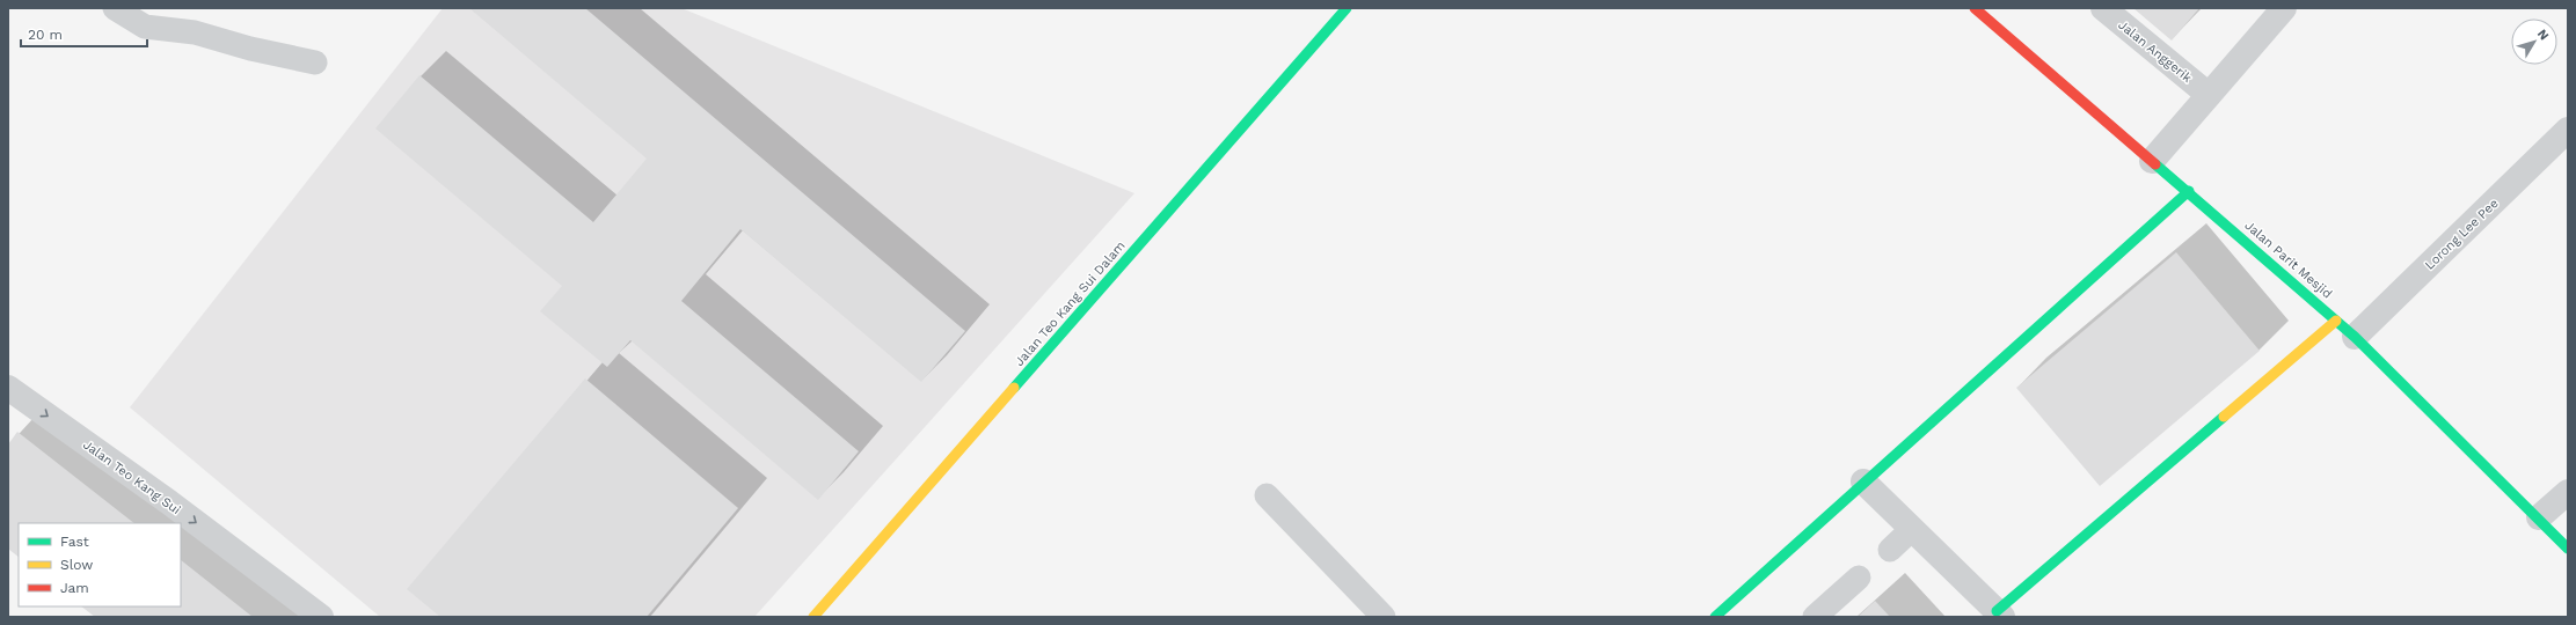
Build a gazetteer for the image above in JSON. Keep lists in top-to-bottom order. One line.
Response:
{"streets":{"street":["Jalan Anggerik","Lorong Lee Pee","Jalan Parit Mesjid","Jalan Teo Kang Sui Dalam","Jalan Teo Kang Sui"]},"crossings":[["Lorong Lee Pee","Jalan Parit Mesjid"]],"one_way":["Jalan Teo Kang Sui"],"legend":["Fast","Slow","Jam"],"scale_bar":"20 m","north":"top right"}
